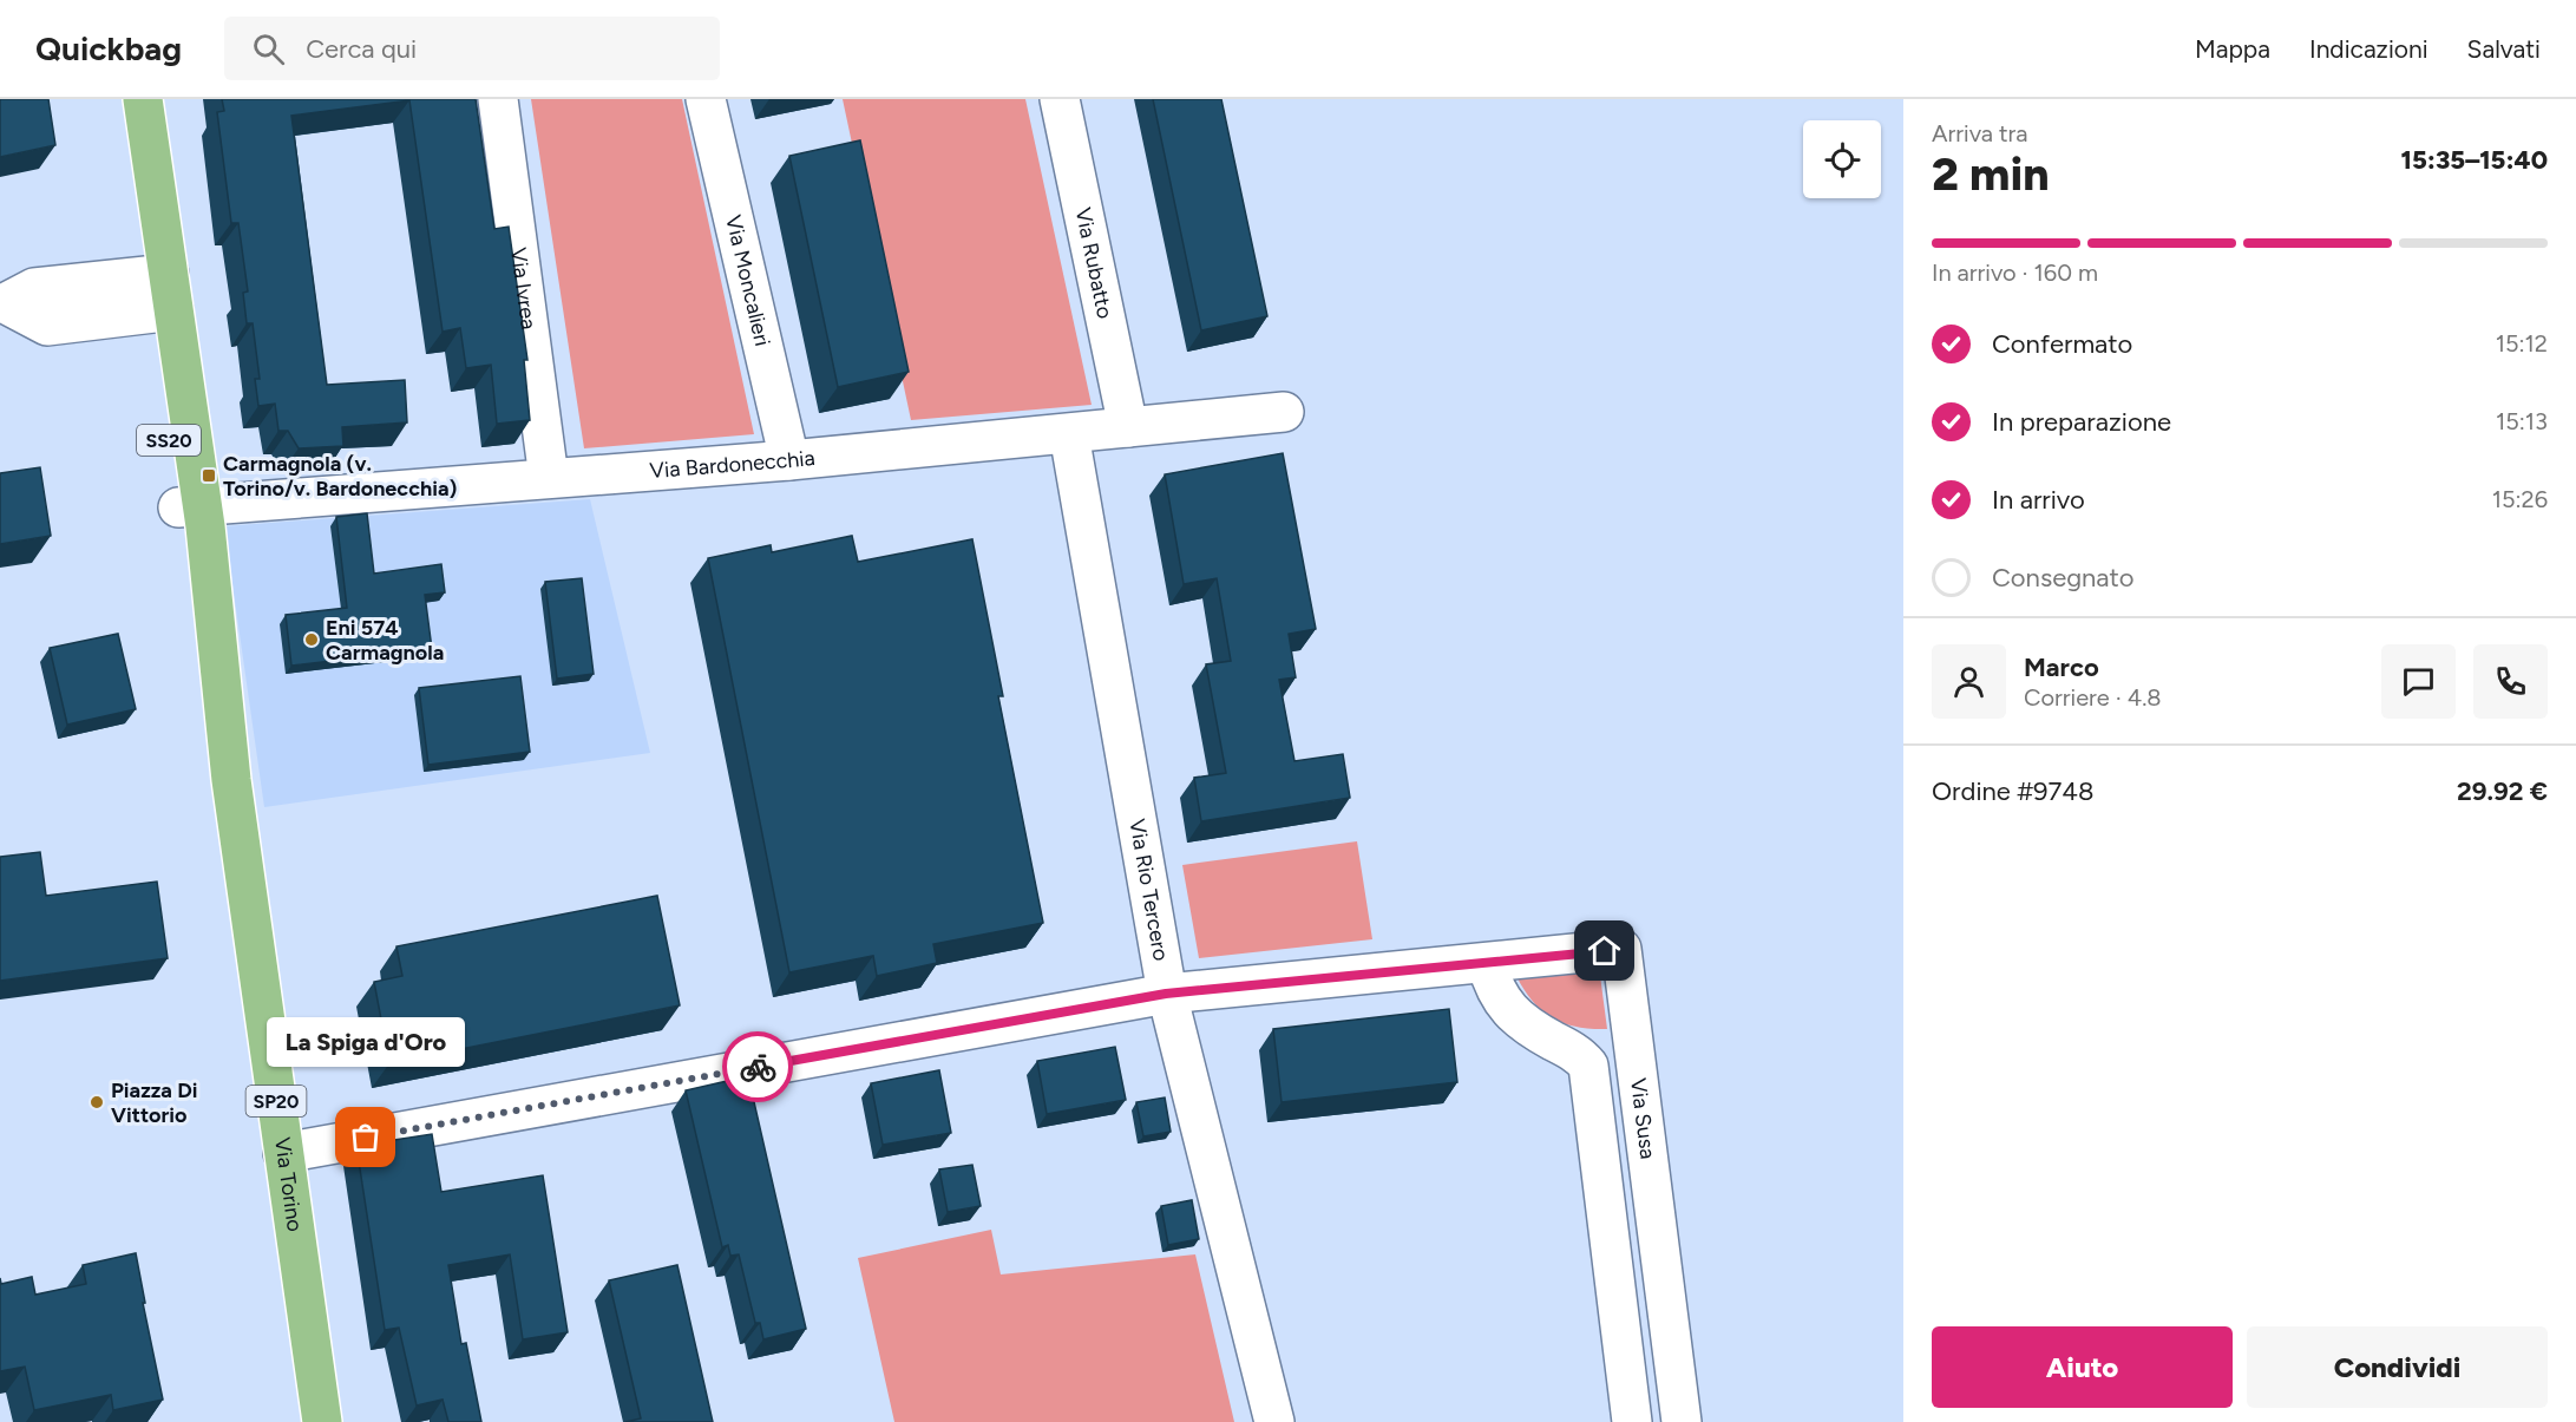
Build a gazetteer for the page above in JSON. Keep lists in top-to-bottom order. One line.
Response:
{"streets":{"main road":["SS20","SP20","Via Torino"],"street":["Via Rubatto","Via Moncalieri","Via Ivrea","Via Bardonecchia","Via Rio Tercero","Via Susa"]},"crossings":[["Via Rubatto","Via Bardonecchia"],["Via Moncalieri","Via Bardonecchia"],["Via Ivrea","Via Bardonecchia"],["SS20","Via Bardonecchia"],["SS20","Via Torino"],["Via Bardonecchia","Via Rio Tercero"],["Via Rio Tercero","Via Susa"],["Via Susa","Via Torino"]],"places":{"transit":["Carmagnola (v. Torino/v. Bardonecchia)"],"other":["Eni 574 Carmagnola","Piazza Di Vittorio","La Spiga d'Oro"]},"page":{"header":"Quickbag","search":"Cerca qui","nav":["Mappa","Indicazioni","Salvati"],"heading":["2 min","Arriva tra","15:35–15:40"],"panel":["Marco","Corriere · 4.8","Ordine #9748","29.92 €"],"bar":"In arrivo · 160 m","list":[["Confermato","15:12"],["In preparazione","15:13"],["In arrivo","15:26"],"Consegnato"],"bubble":"La Spiga d'Oro","buttons":["Aiuto","Condividi"]}}
